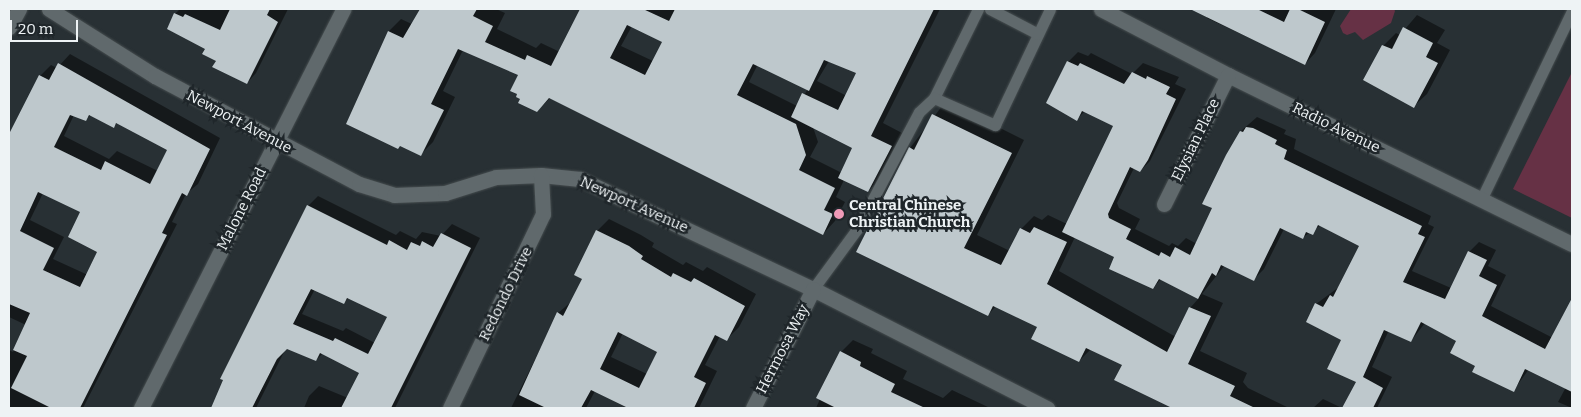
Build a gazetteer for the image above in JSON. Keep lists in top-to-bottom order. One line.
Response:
{"streets":{"street":["Newport Avenue","Radio Avenue","Elysian Place","Malone Road","Redondo Drive","Hermosa Way"]},"crossings":[["Newport Avenue","Malone Road"],["Newport Avenue","Redondo Drive"],["Newport Avenue","Hermosa Way"],["Radio Avenue","Elysian Place"]],"places":["Central Chinese Christian Church"],"scale_bar":"20 m"}
